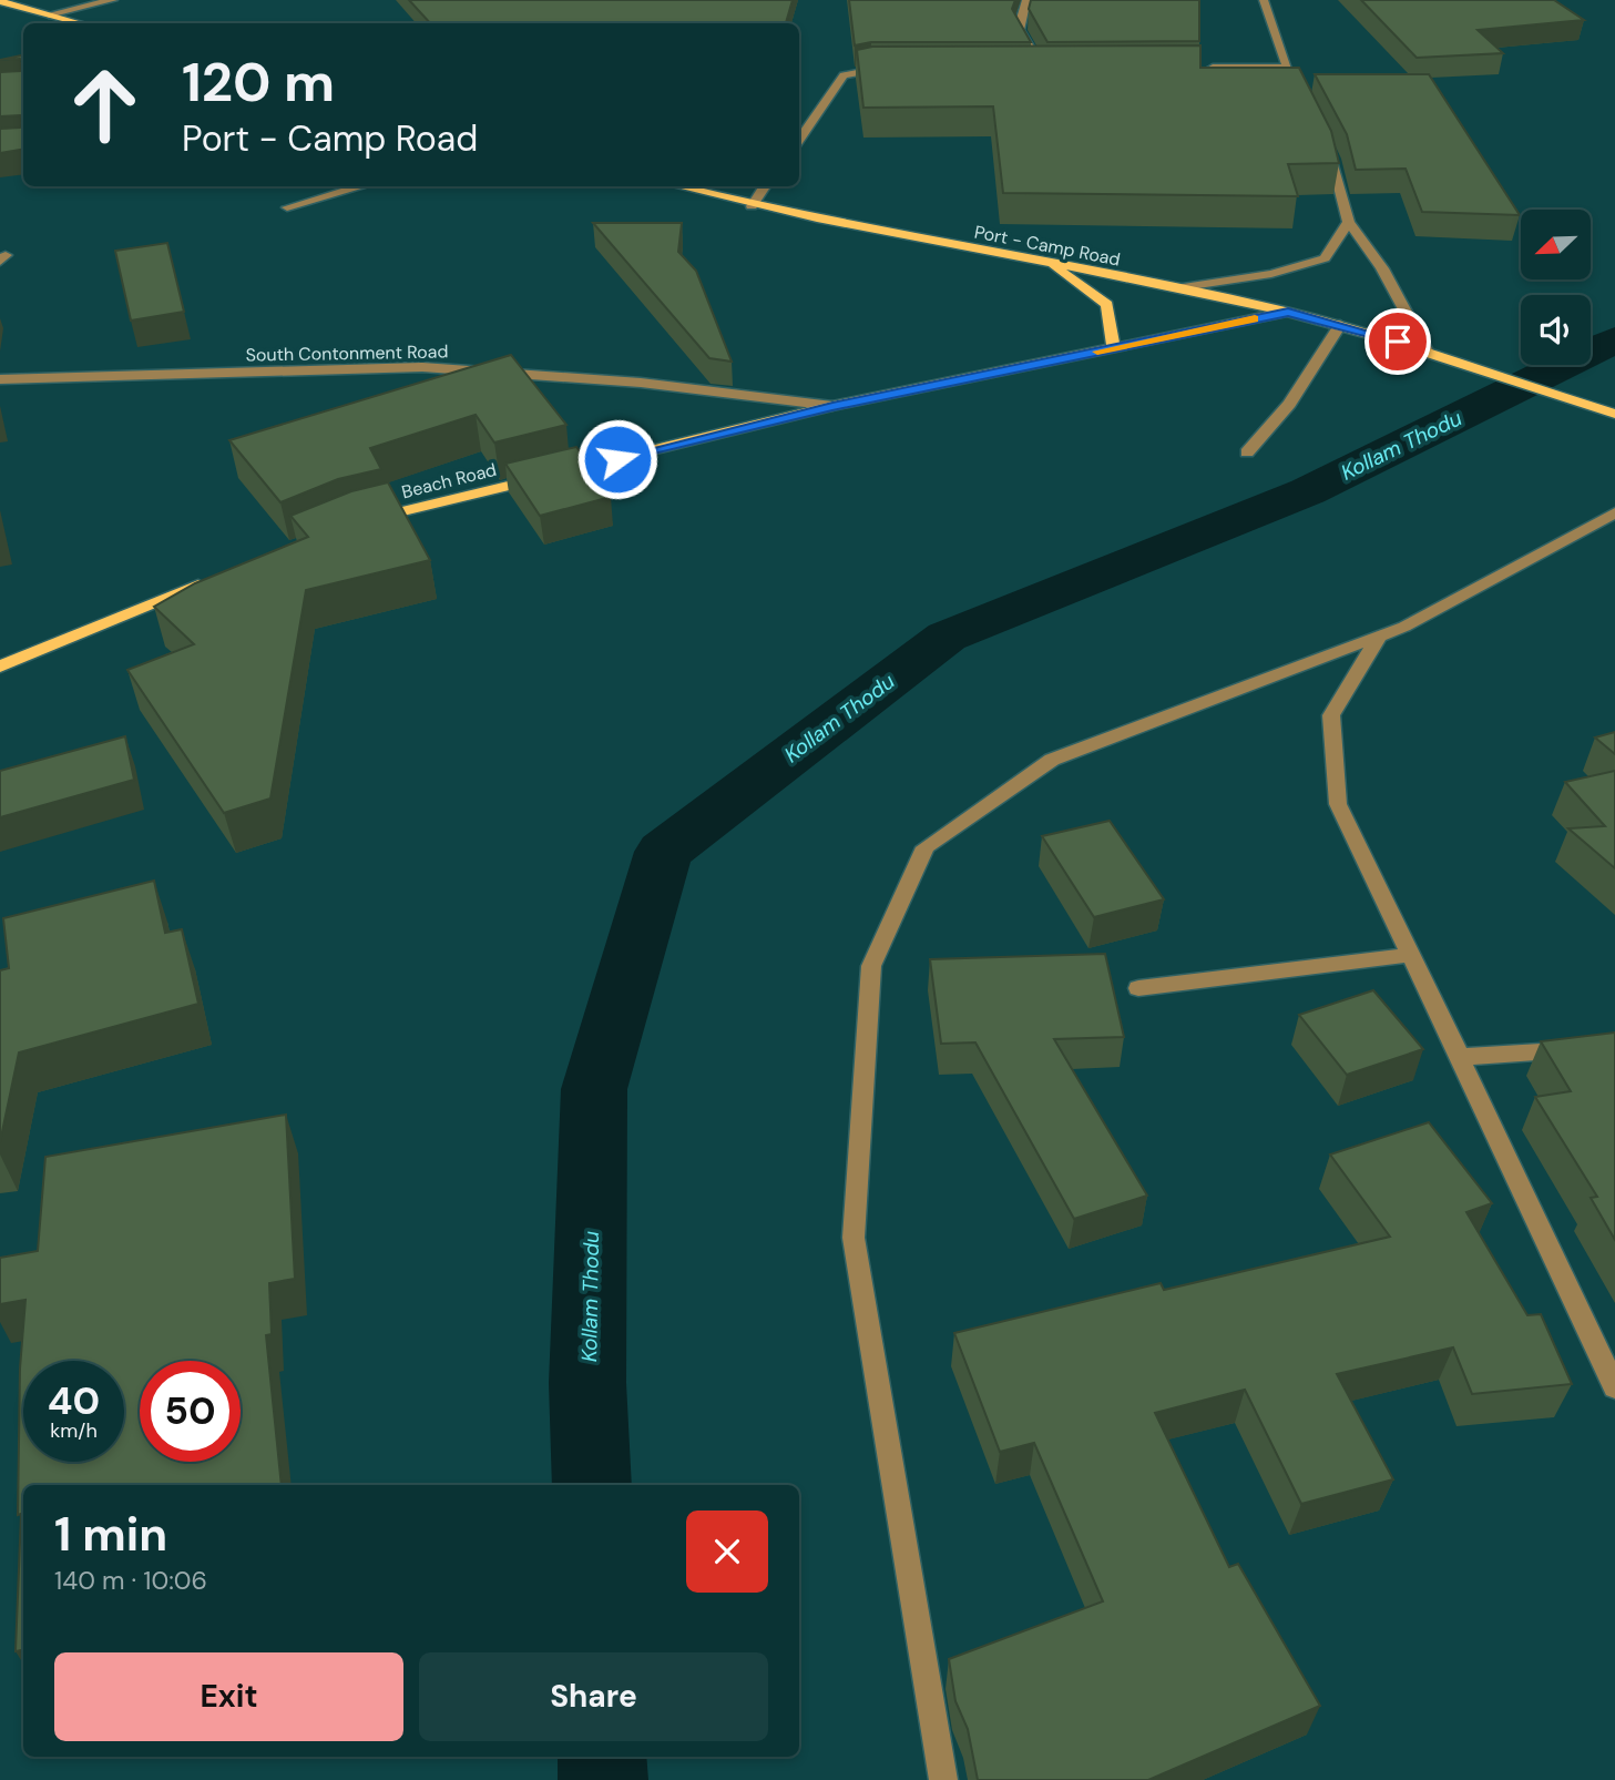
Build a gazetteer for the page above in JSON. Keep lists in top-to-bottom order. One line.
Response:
{"streets":{"main road":["Port - Camp Road","Beach Road"],"street":["South Contonment Road"]},"crossings":[["Port - Camp Road","Beach Road"],["South Contonment Road","Beach Road"]],"water":["Kollam Thodu"],"north":"bottom left","page":{"turn":["120 m","Port - Camp Road"],"speed":"40 km/h","limit":"50","heading":["1 min","140 m · 10:06"],"buttons":["Exit","Share"]}}
